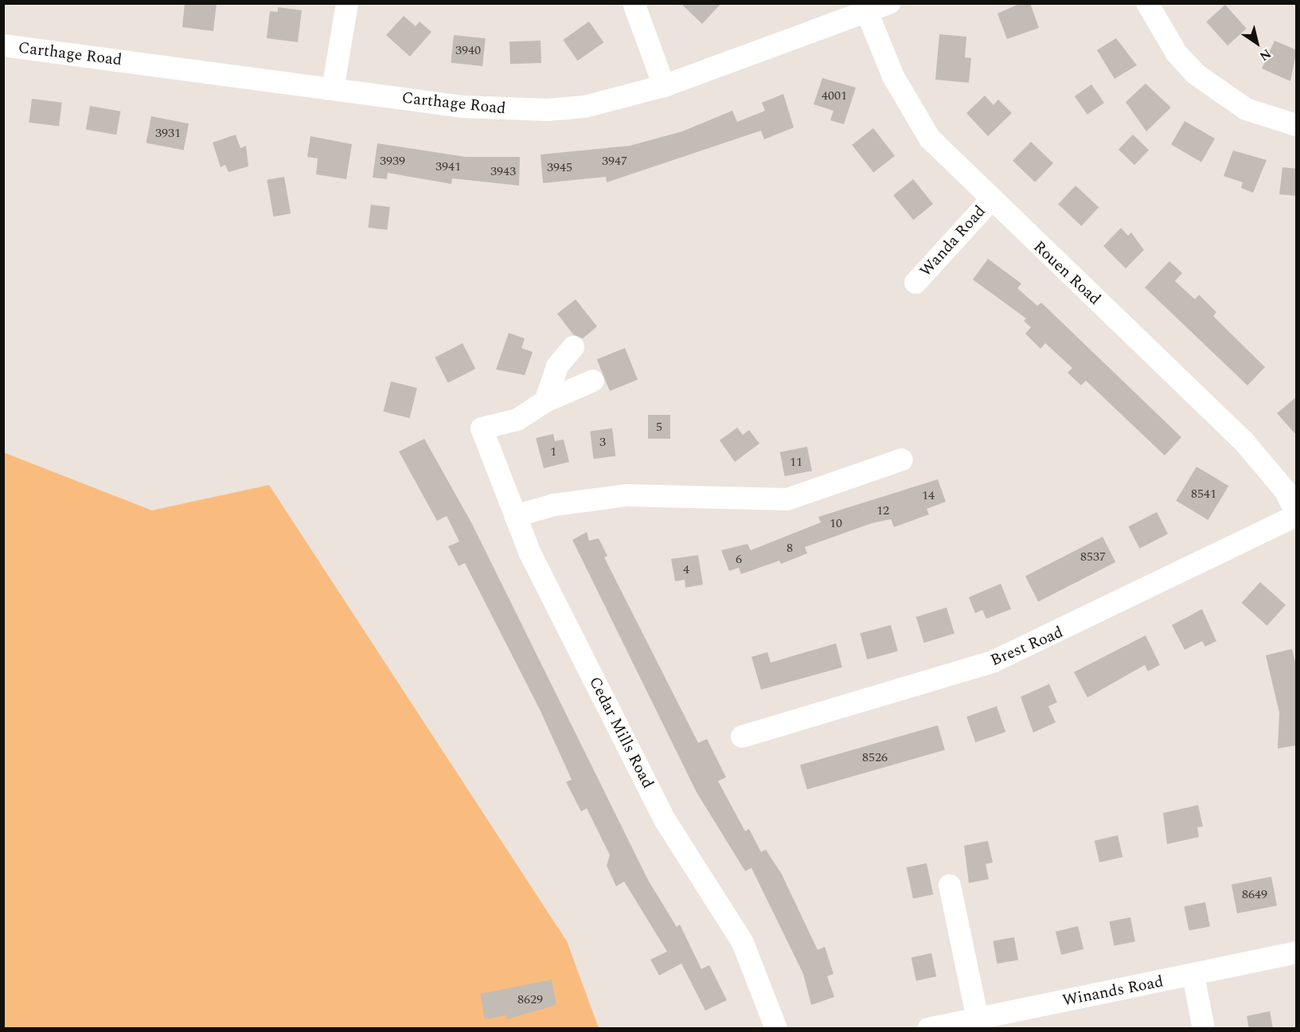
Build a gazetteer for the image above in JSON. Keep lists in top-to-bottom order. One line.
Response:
{"streets":{"street":["Carthage Road","Wanda Road","Rouen Road","Brest Road","Cedar Mills Road","Winands Road"]},"crossings":[["Carthage Road","Rouen Road"],["Wanda Road","Rouen Road"],["Rouen Road","Brest Road"]],"house_numbers":["3940","4001","3931","3939","3947","3941","3945","3943","5","3","1","11","8541","14","12","10","8","8537","6","4","8526","8649","8629"],"north":"bottom right"}
